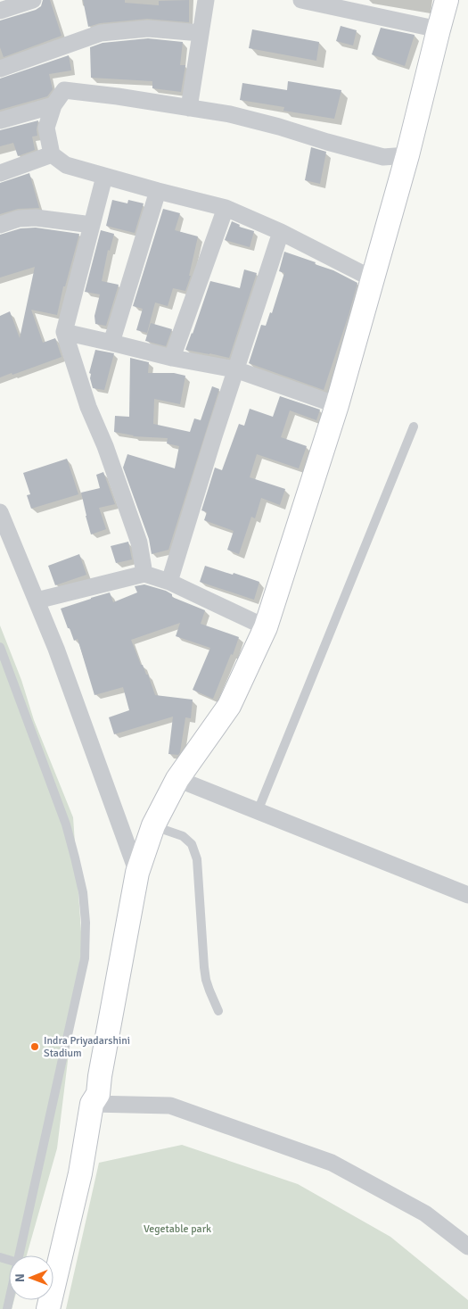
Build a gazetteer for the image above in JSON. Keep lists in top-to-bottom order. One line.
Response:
{"parks":["Vegetable park"],"places":["Indra Priyadarshini Stadium"],"north":"left"}
